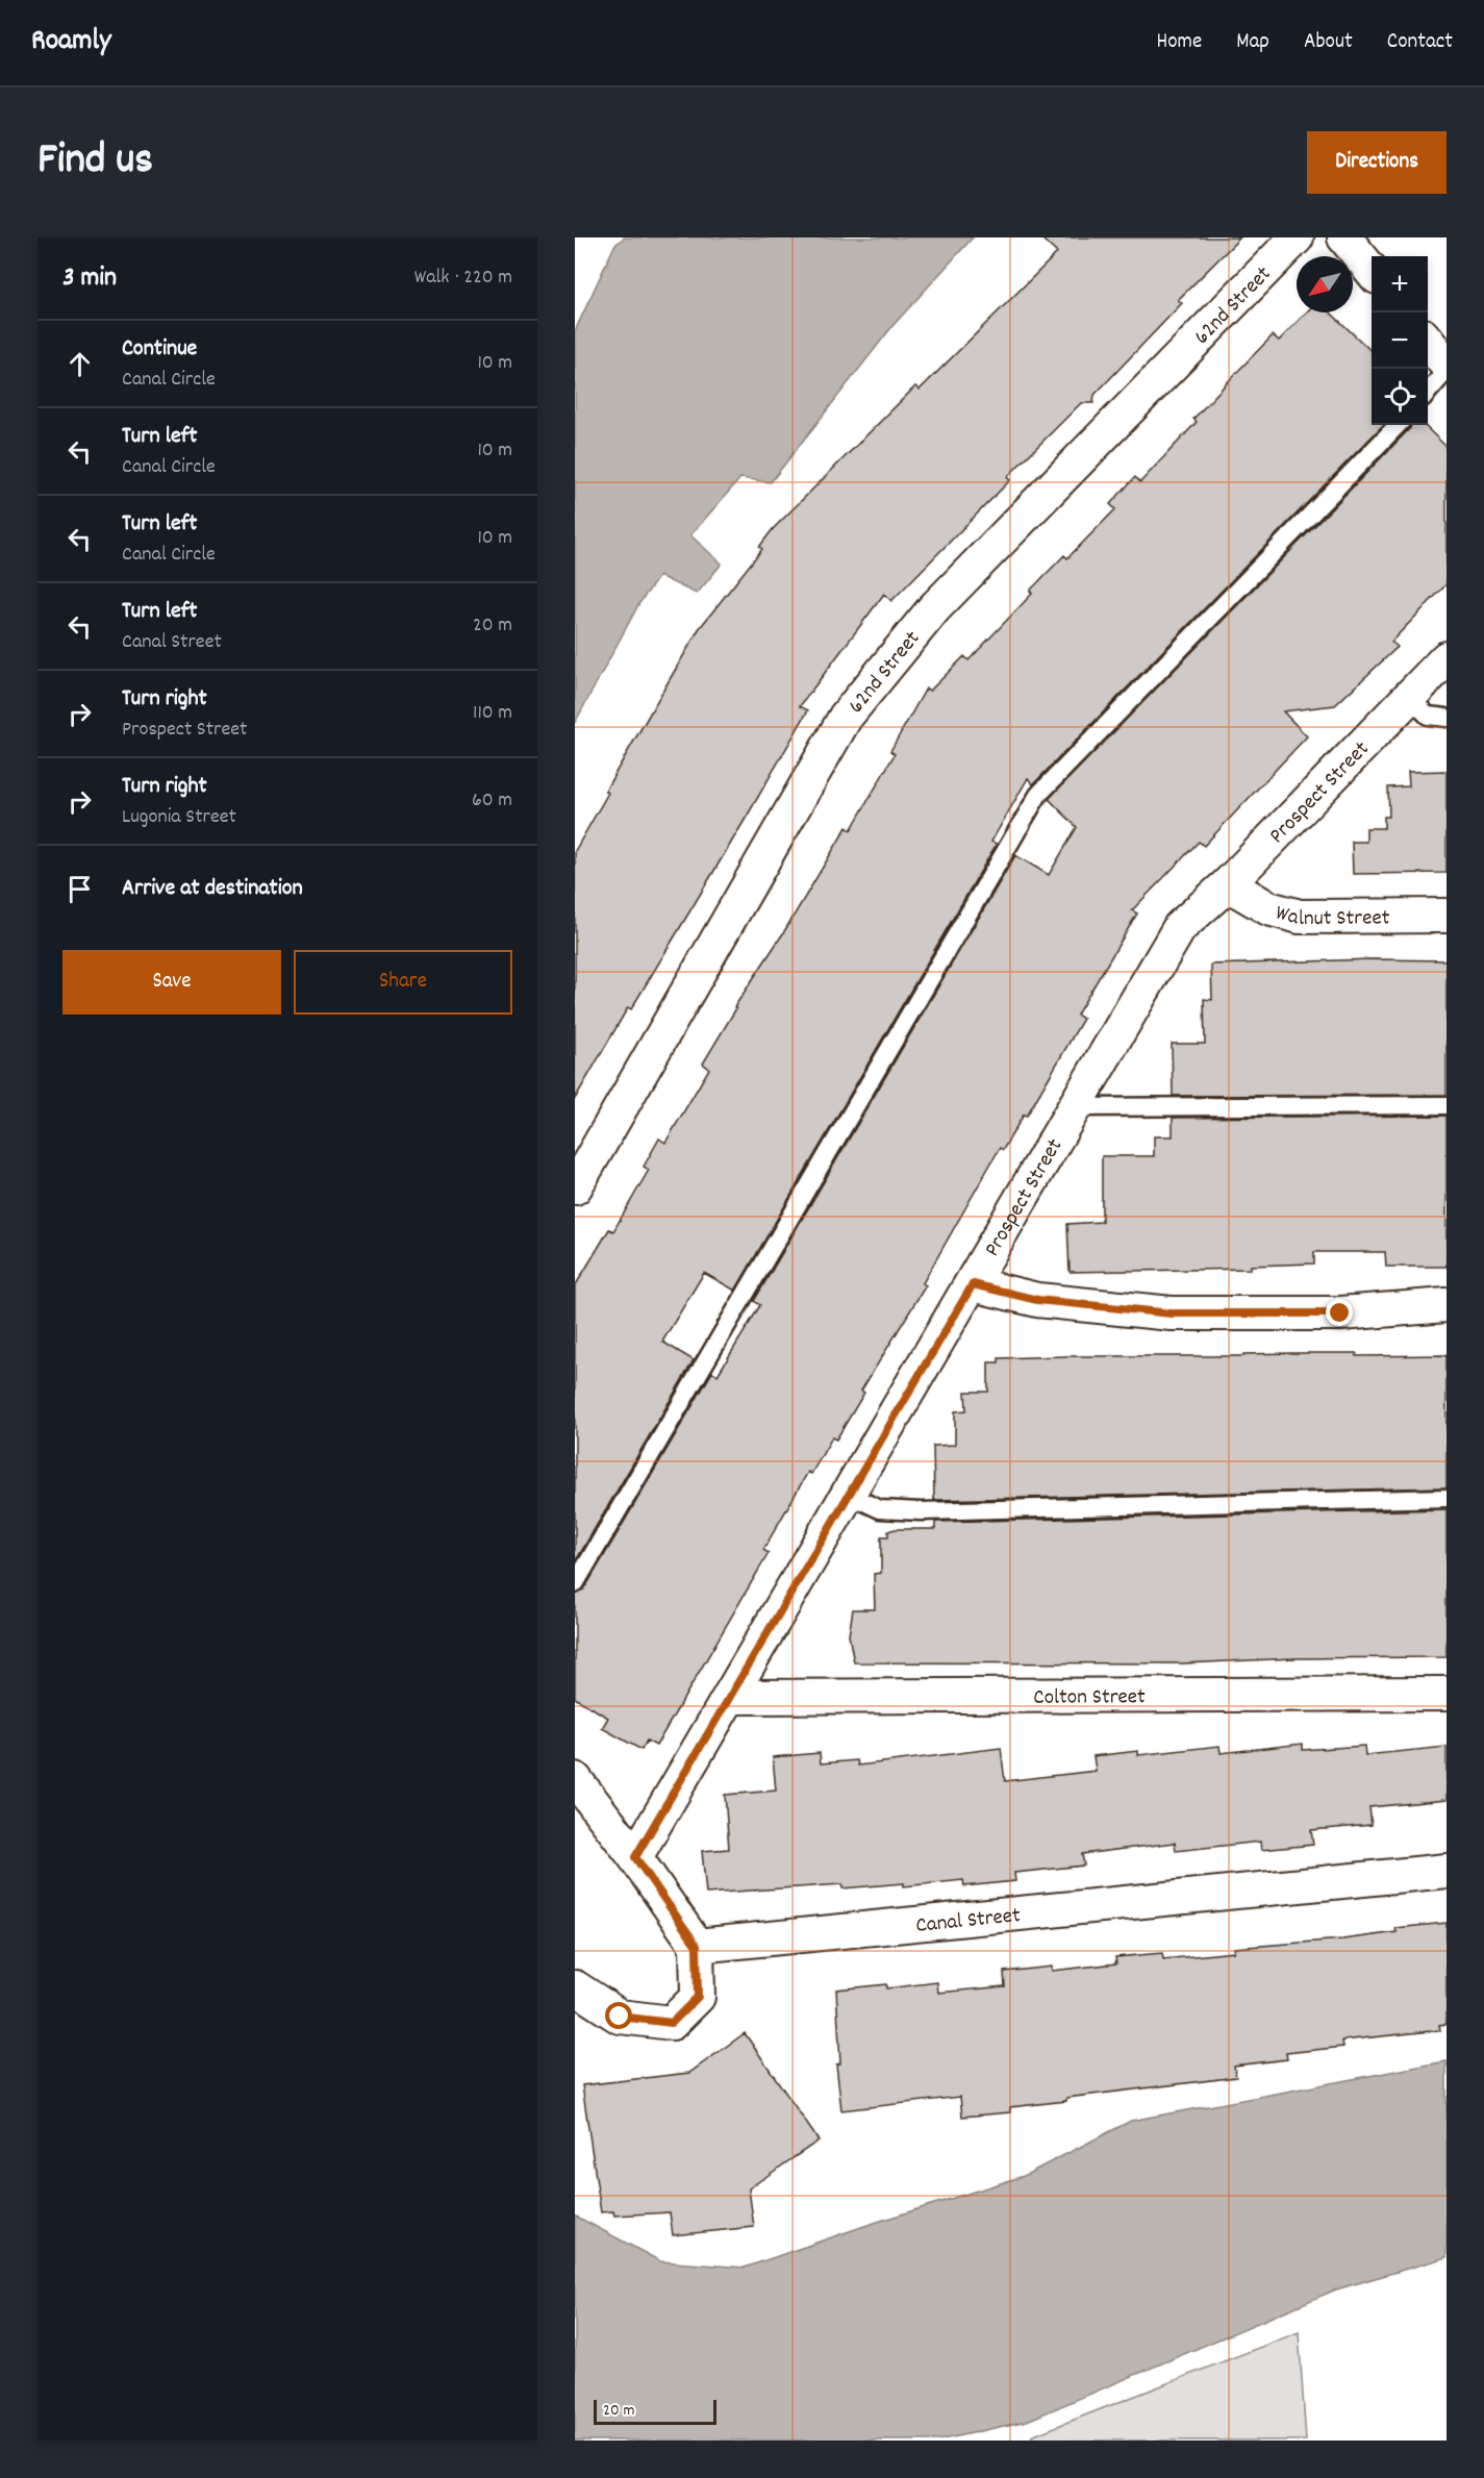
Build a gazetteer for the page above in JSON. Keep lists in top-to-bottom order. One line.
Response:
{"streets":{"street":["62nd Street","Prospect Street","Walnut Street","Colton Street","Canal Street"]},"crossings":[["Prospect Street","Walnut Street"],["Prospect Street","Colton Street"]],"scale_bar":"20 m","north":"bottom left","page":{"header":"Roamly","nav":["Home","Map","About","Contact"],"title":"Find us","buttons":["Directions",["Save","Share"]],"heading":["3 min","Walk · 220 m"],"map_buttons":["+","−"],"list":[["Continue","Canal Circle","10 m"],["Turn left","Canal Circle","10 m"],["Turn left","Canal Circle","10 m"],["Turn left","Canal Street","20 m"],["Turn right","Prospect Street","110 m"],["Turn right","Lugonia Street","60 m"],"Arrive at destination"],"scale":"20 m"}}
